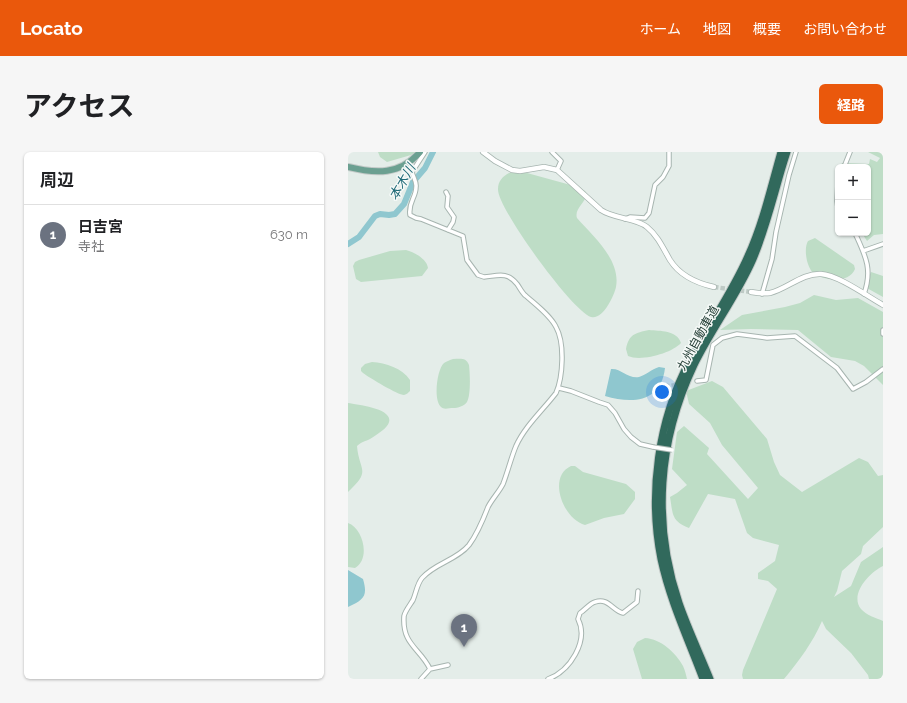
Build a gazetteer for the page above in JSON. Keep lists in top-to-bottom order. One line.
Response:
{"streets":{"highway":["九州自動車道"]},"water":["本木川"],"page":{"header":"Locato","nav":["ホーム","地図","概要","お問い合わせ"],"title":"アクセス","buttons":"経路","heading":"周辺","map_buttons":["+","−"],"list":[{"mark":"1","name":"日吉宮","note":"寺社","value":"630 m"}],"pins":"1"}}
